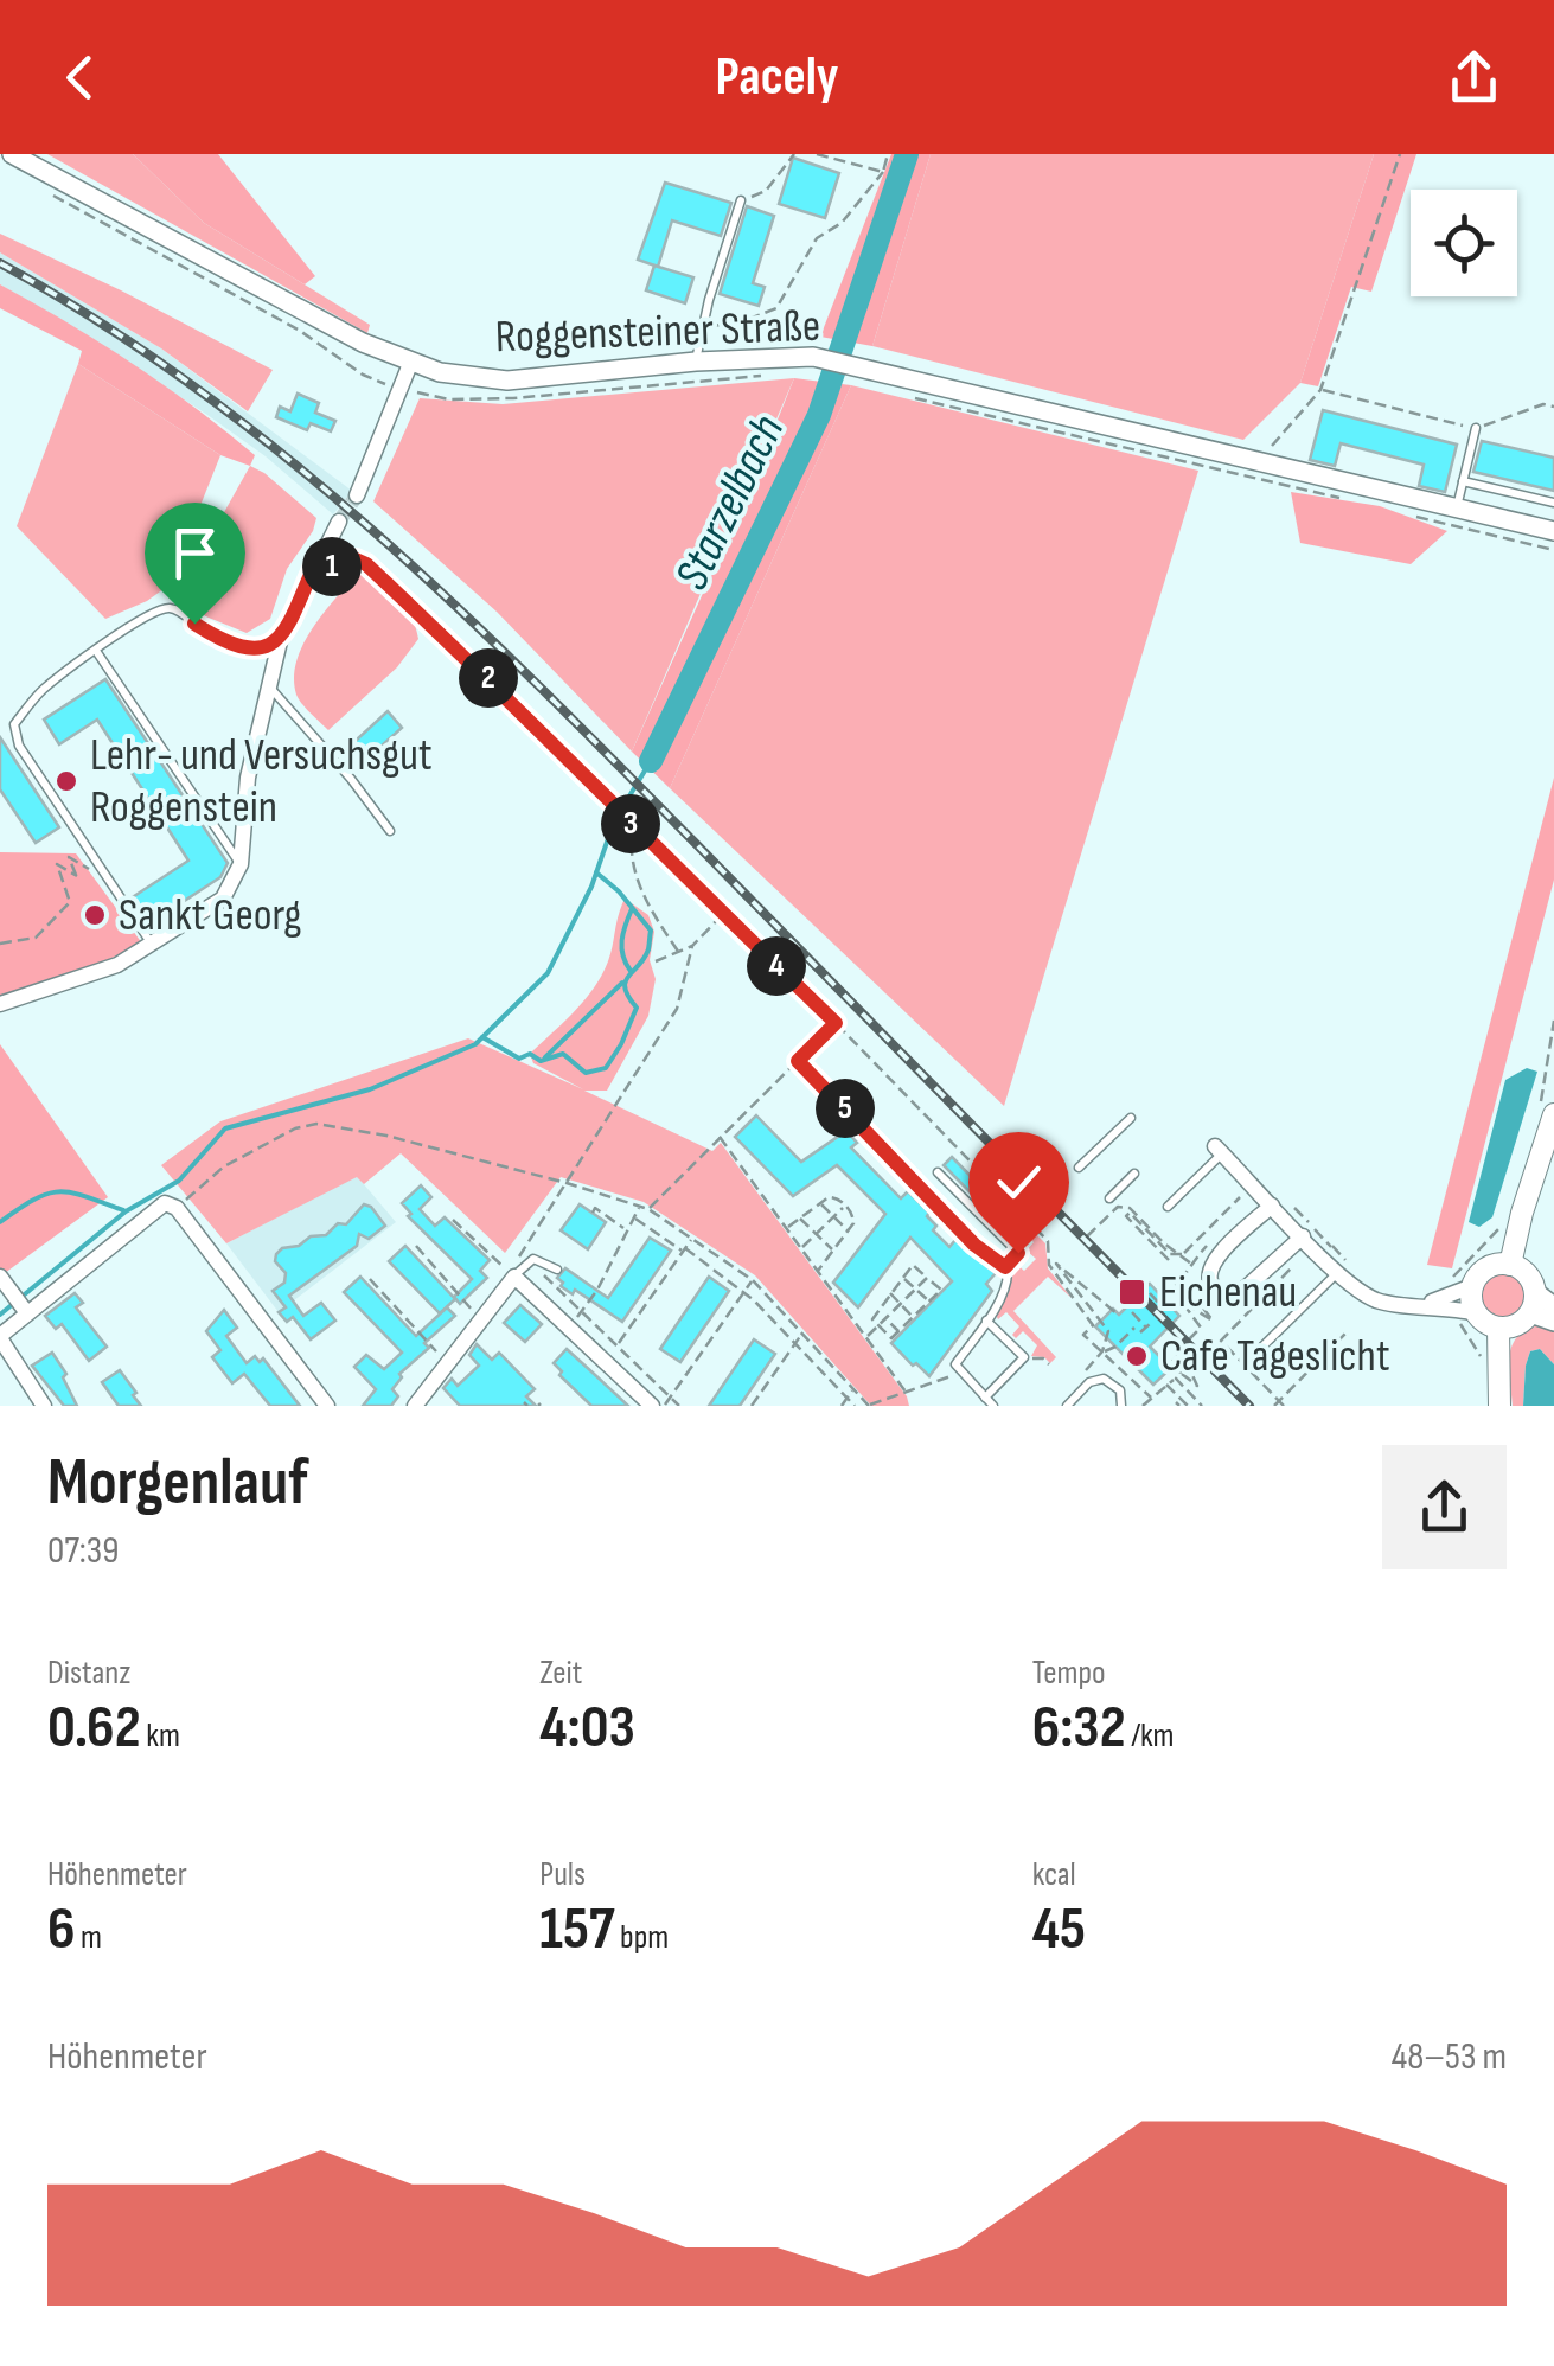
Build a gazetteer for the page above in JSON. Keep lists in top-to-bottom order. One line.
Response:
{"streets":{"street":["Roggensteiner Straße"]},"water":["Starzelbach"],"places":{"other":["Lehr- und Versuchsgut Roggenstein","Sankt Georg","Cafe Tageslicht"],"transit":["Eichenau"]},"page":{"header":"Pacely","pins":["1","2","3","4","5"],"heading":["Morgenlauf","07:39"],"stats":[["Distanz","0.62 km"],["Zeit","4:03"],["Tempo","6:32 /km"],["Höhenmeter","6 m"],["Puls","157 bpm"],["kcal","45"]],"chart":["Höhenmeter","48–53 m"]}}
